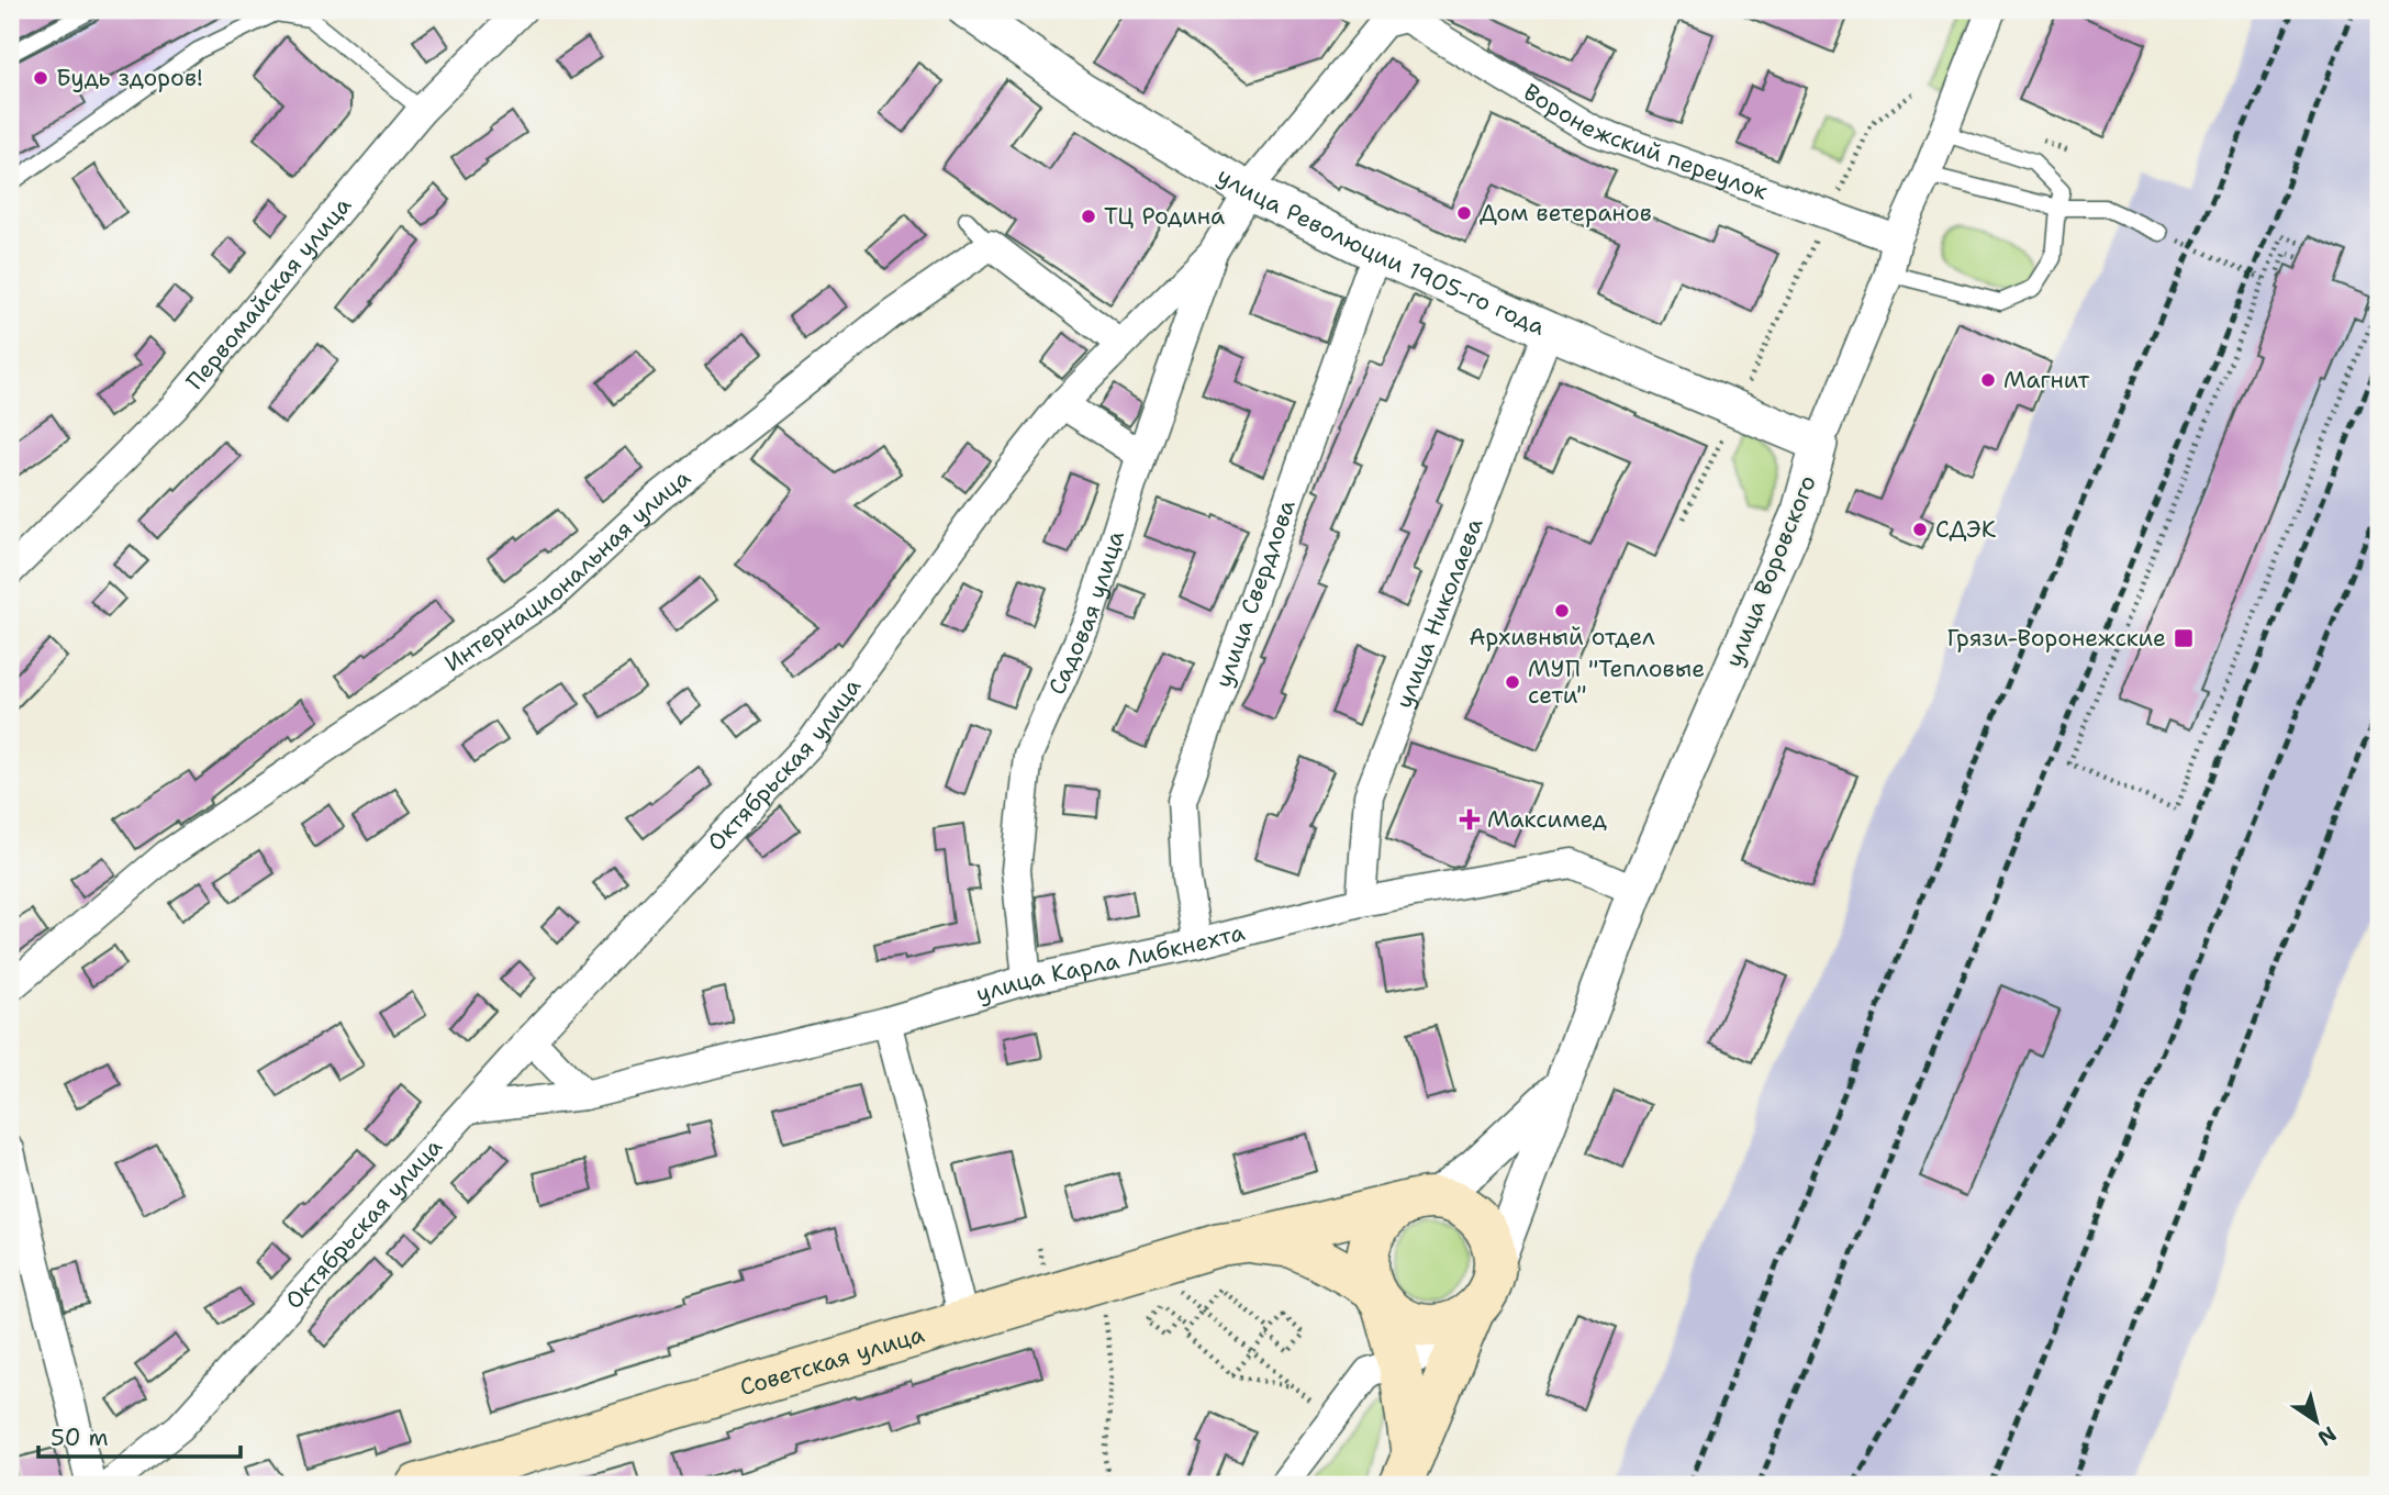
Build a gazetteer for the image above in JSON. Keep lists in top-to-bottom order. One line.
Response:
{"streets":{"main road":["Советская улица"],"street":["Воронежский переулок","улица Революции 1905-го года","Первомайская улица","Интернациональная улица","улица Воровского","улица Свердлова","Садовая улица","улица Николаева","Октябрьская улица","улица Карла Либкнехта"]},"crossings":[["Воронежский переулок","улица Воровского"],["Воронежский переулок","Октябрьская улица"],["улица Революции 1905-го года","улица Воровского"],["улица Революции 1905-го года","улица Свердлова"],["улица Революции 1905-го года","улица Николаева"],["улица Революции 1905-го года","Октябрьская улица"],["улица Воровского","улица Карла Либкнехта"],["улица Воровского","Советская улица"],["улица Свердлова","улица Карла Либкнехта"],["Садовая улица","Октябрьская улица"],["Садовая улица","улица Карла Либкнехта"],["улица Николаева","улица Карла Либкнехта"],["Октябрьская улица","улица Карла Либкнехта"]],"places":{"other":["Будь здоров!","Дом ветеранов","ТЦ Родина","Магнит","СДЭК","Архивный отдел","МУП \"Тепловые сети\""],"transit":["Грязи-Воронежские"],"health":["Максимед"]},"scale_bar":"50 m","north":"bottom right"}
